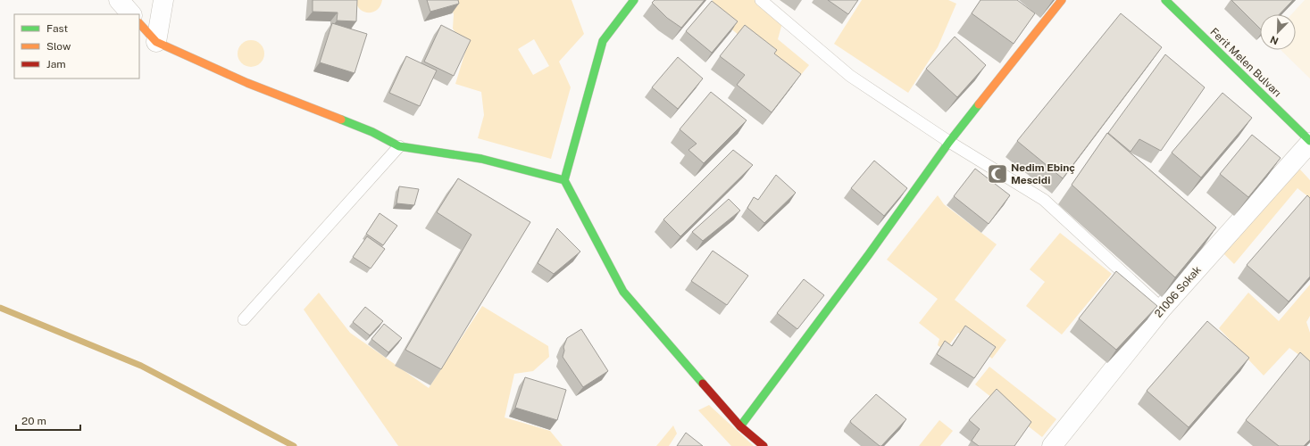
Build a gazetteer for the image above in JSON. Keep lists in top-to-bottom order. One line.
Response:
{"streets":{"street":["Ferit Melen Bulvarı","21006 Sokak"]},"crossings":[["Ferit Melen Bulvarı","21006 Sokak"]],"places":{"mosque":["Nedim Ebinç Mescidi"]},"legend":["Fast","Slow","Jam"],"scale_bar":"20 m","north":"bottom left"}
